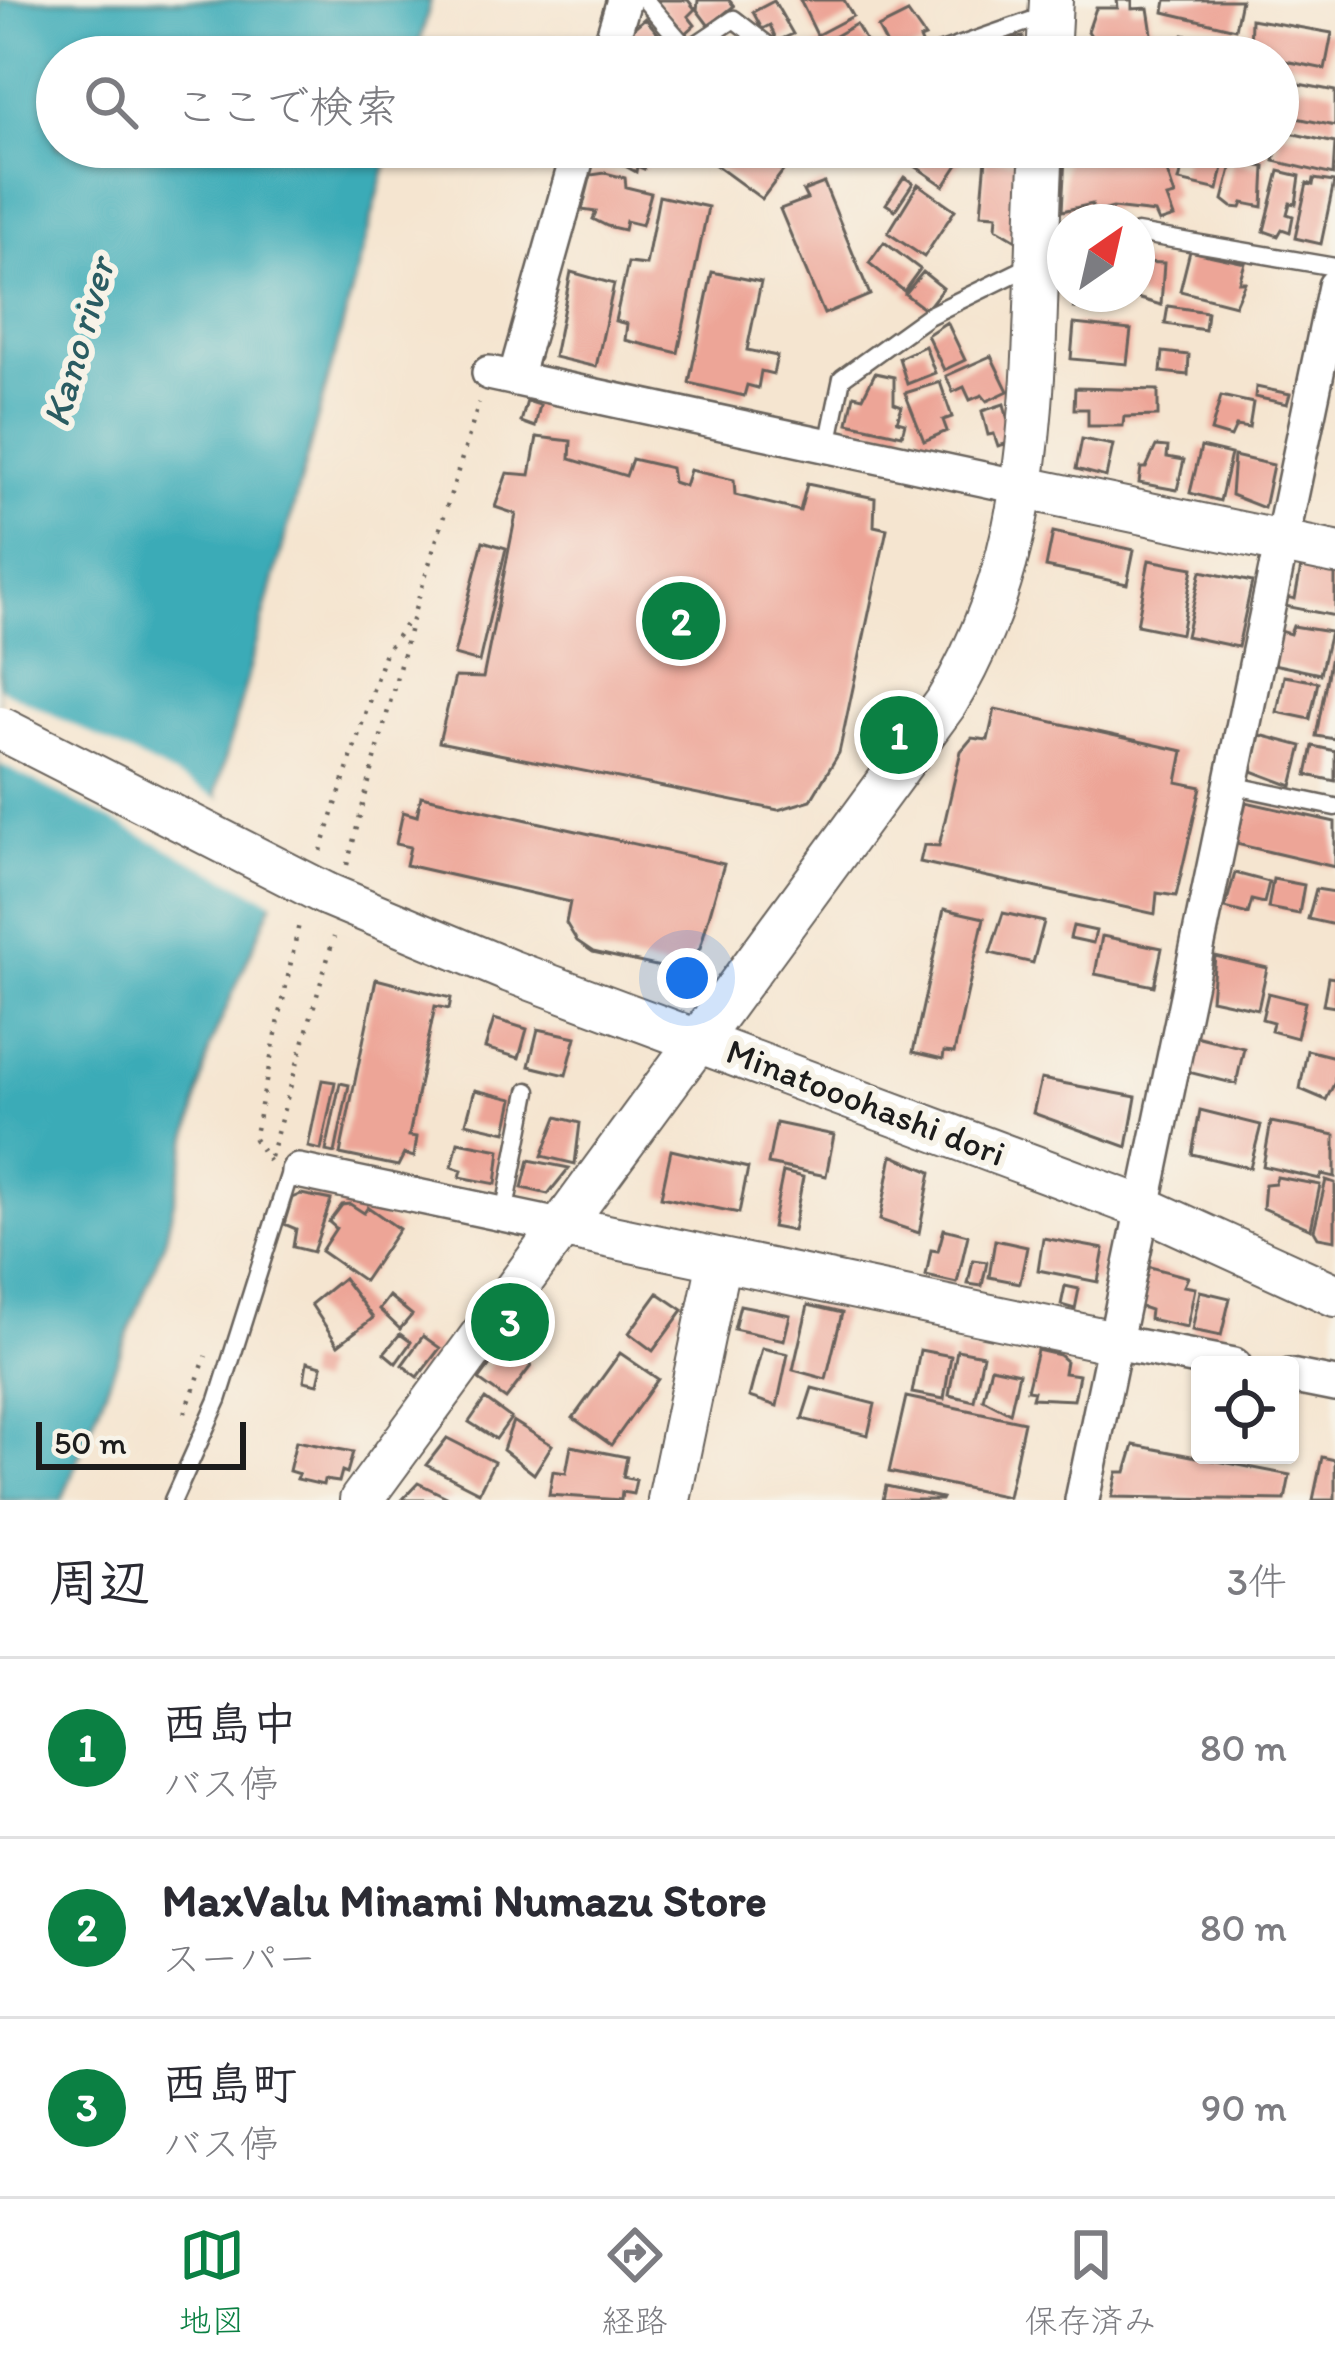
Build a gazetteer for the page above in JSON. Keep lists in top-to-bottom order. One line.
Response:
{"streets":{"street":["Minatooohashi dori"]},"water":["Kano river"],"scale_bar":"50 m","north":"top right","page":{"search":"ここで検索","pins":["2","1","3"],"scale":"50 m","heading":["周辺","3件"],"list":[{"mark":"1","name":"西島中","note":"バス停","value":"80 m"},{"mark":"2","name":"MaxValu Minami Numazu Store","note":"スーパー","value":"80 m"},{"mark":"3","name":"西島町","note":"バス停","value":"90 m"}],"nav":["地図","経路","保存済み"]}}
